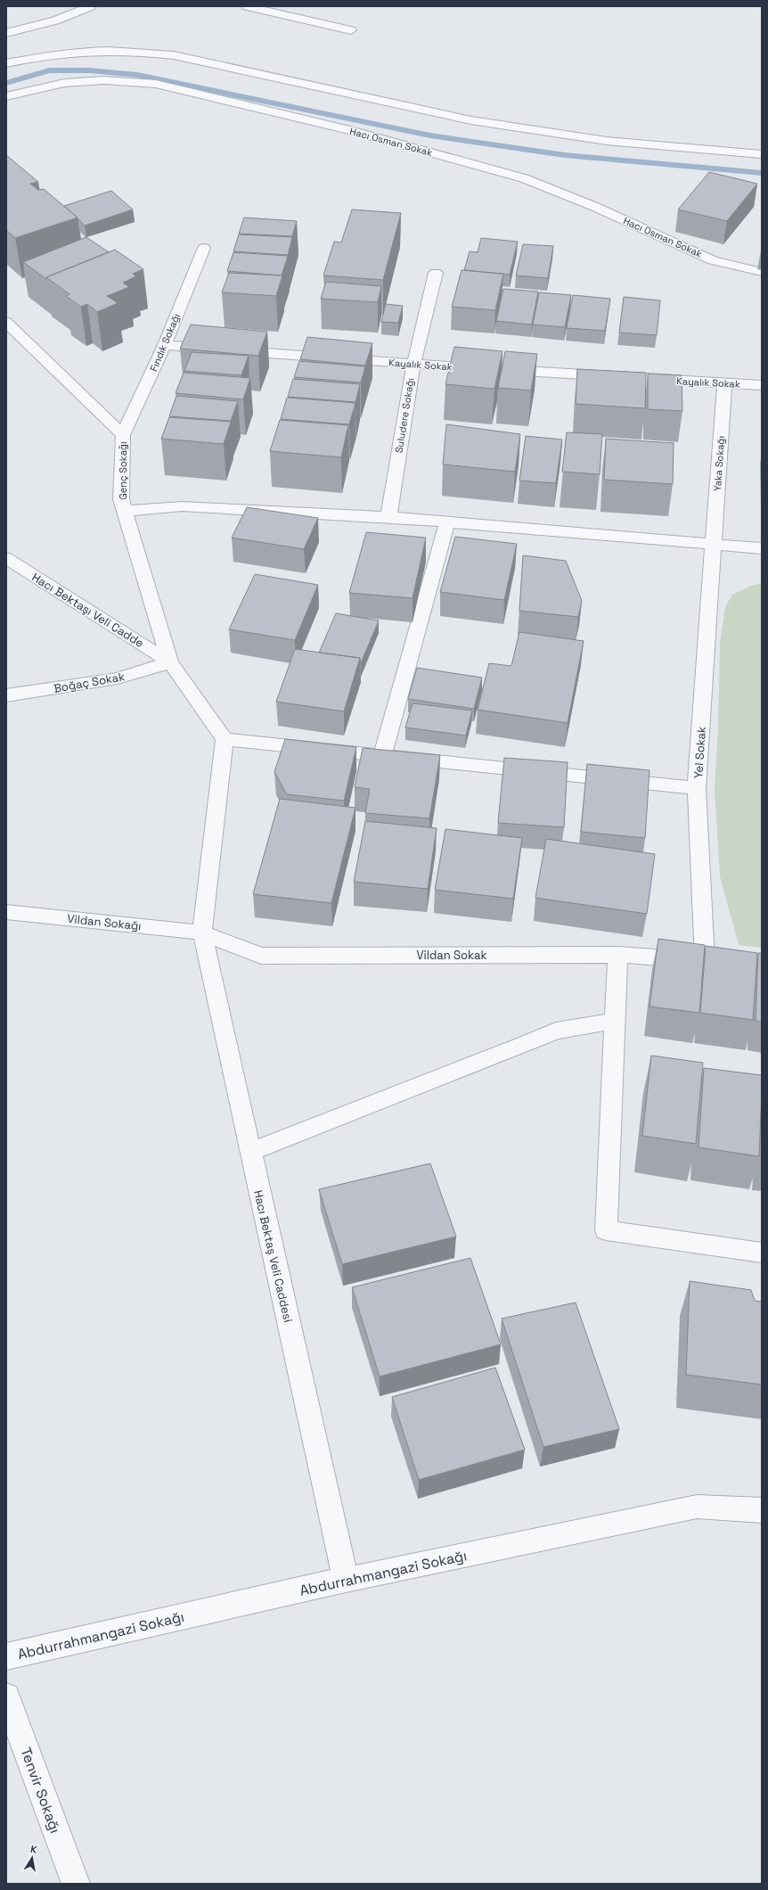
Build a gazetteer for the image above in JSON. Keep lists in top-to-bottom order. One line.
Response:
{"streets":{"street":["Hacı Osman Sokak","Fındık Sokağı","Kayalık Sokak","Suludere Sokağı","Yaka Sokağı","Genç Sokağı","Hacı Bektaşı Veli Cadde","Boğaç Sokak","Yel Sokak","Vildan Sokağı","Vildan Sokak","Hacı Bektaş Veli Caddesi","Abdurrahmangazi Sokağı","Tenvir Sokağı"]},"crossings":[["Fındık Sokağı","Kayalık Sokak"],["Fındık Sokağı","Genç Sokağı"],["Kayalık Sokak","Suludere Sokağı"],["Kayalık Sokak","Yaka Sokağı"],["Yaka Sokağı","Yel Sokak"],["Genç Sokağı","Hacı Bektaşı Veli Cadde"],["Genç Sokağı","Boğaç Sokak"],["Hacı Bektaşı Veli Cadde","Boğaç Sokak"],["Yel Sokak","Vildan Sokak"],["Vildan Sokağı","Vildan Sokak"],["Vildan Sokağı","Hacı Bektaş Veli Caddesi"],["Vildan Sokak","Hacı Bektaş Veli Caddesi"],["Hacı Bektaş Veli Caddesi","Abdurrahmangazi Sokağı"]],"north":"top"}
